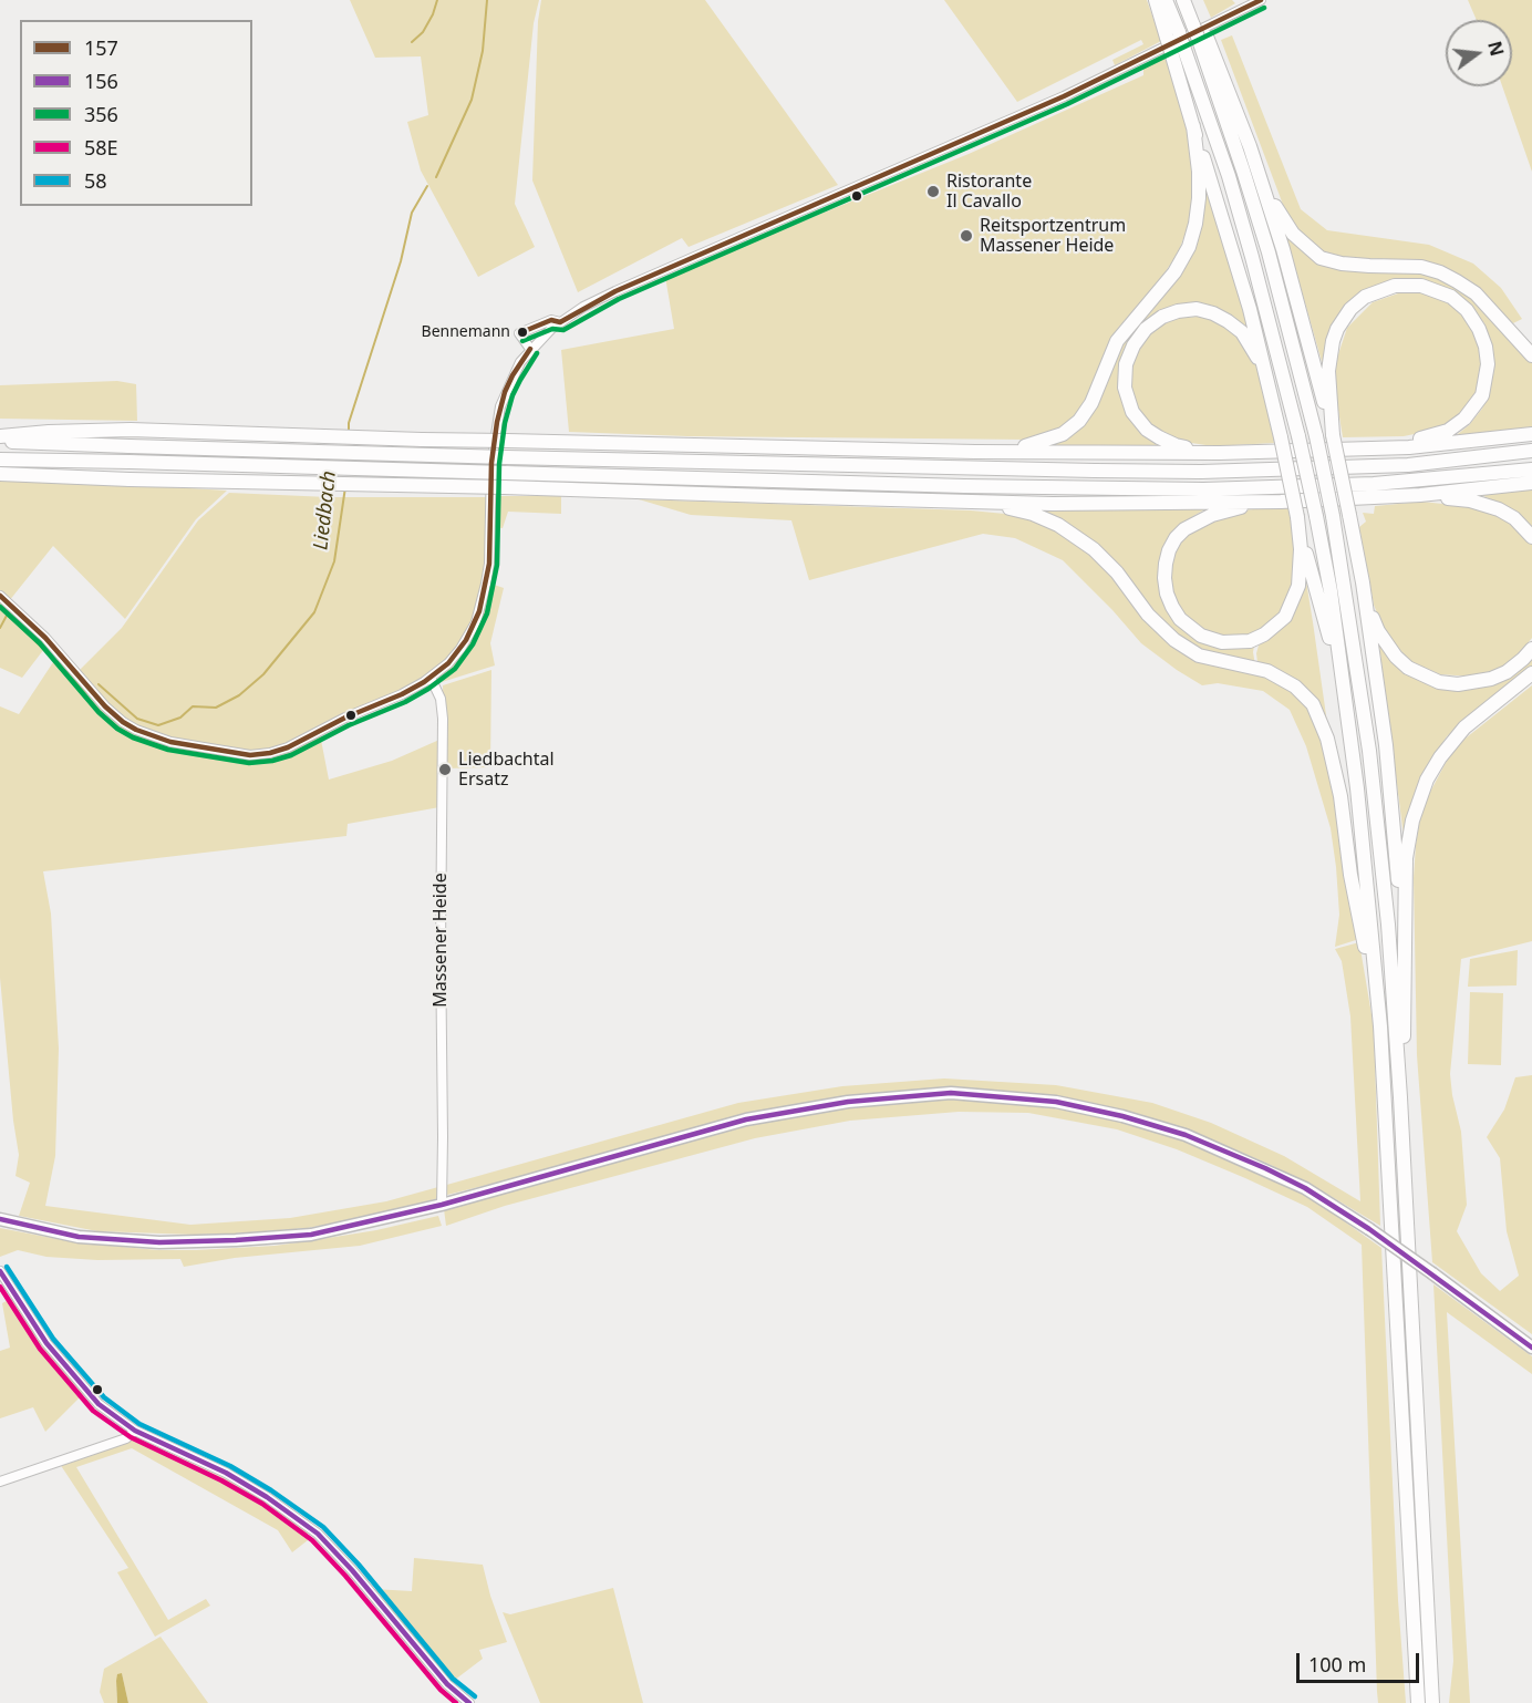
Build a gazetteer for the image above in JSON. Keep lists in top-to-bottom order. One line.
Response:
{"streets":{"street":["Massener Heide"]},"water":["Liedbach"],"places":["Ristorante Il Cavallo","Reitsportzentrum Massener Heide","Bennemann","Liedbachtal Ersatz"],"lines":["transit line 157","transit line 356","transit line 156","transit line 58","transit line 58E"],"legend":["157","156","356","58E","58"],"scale_bar":"100 m","north":"right"}
